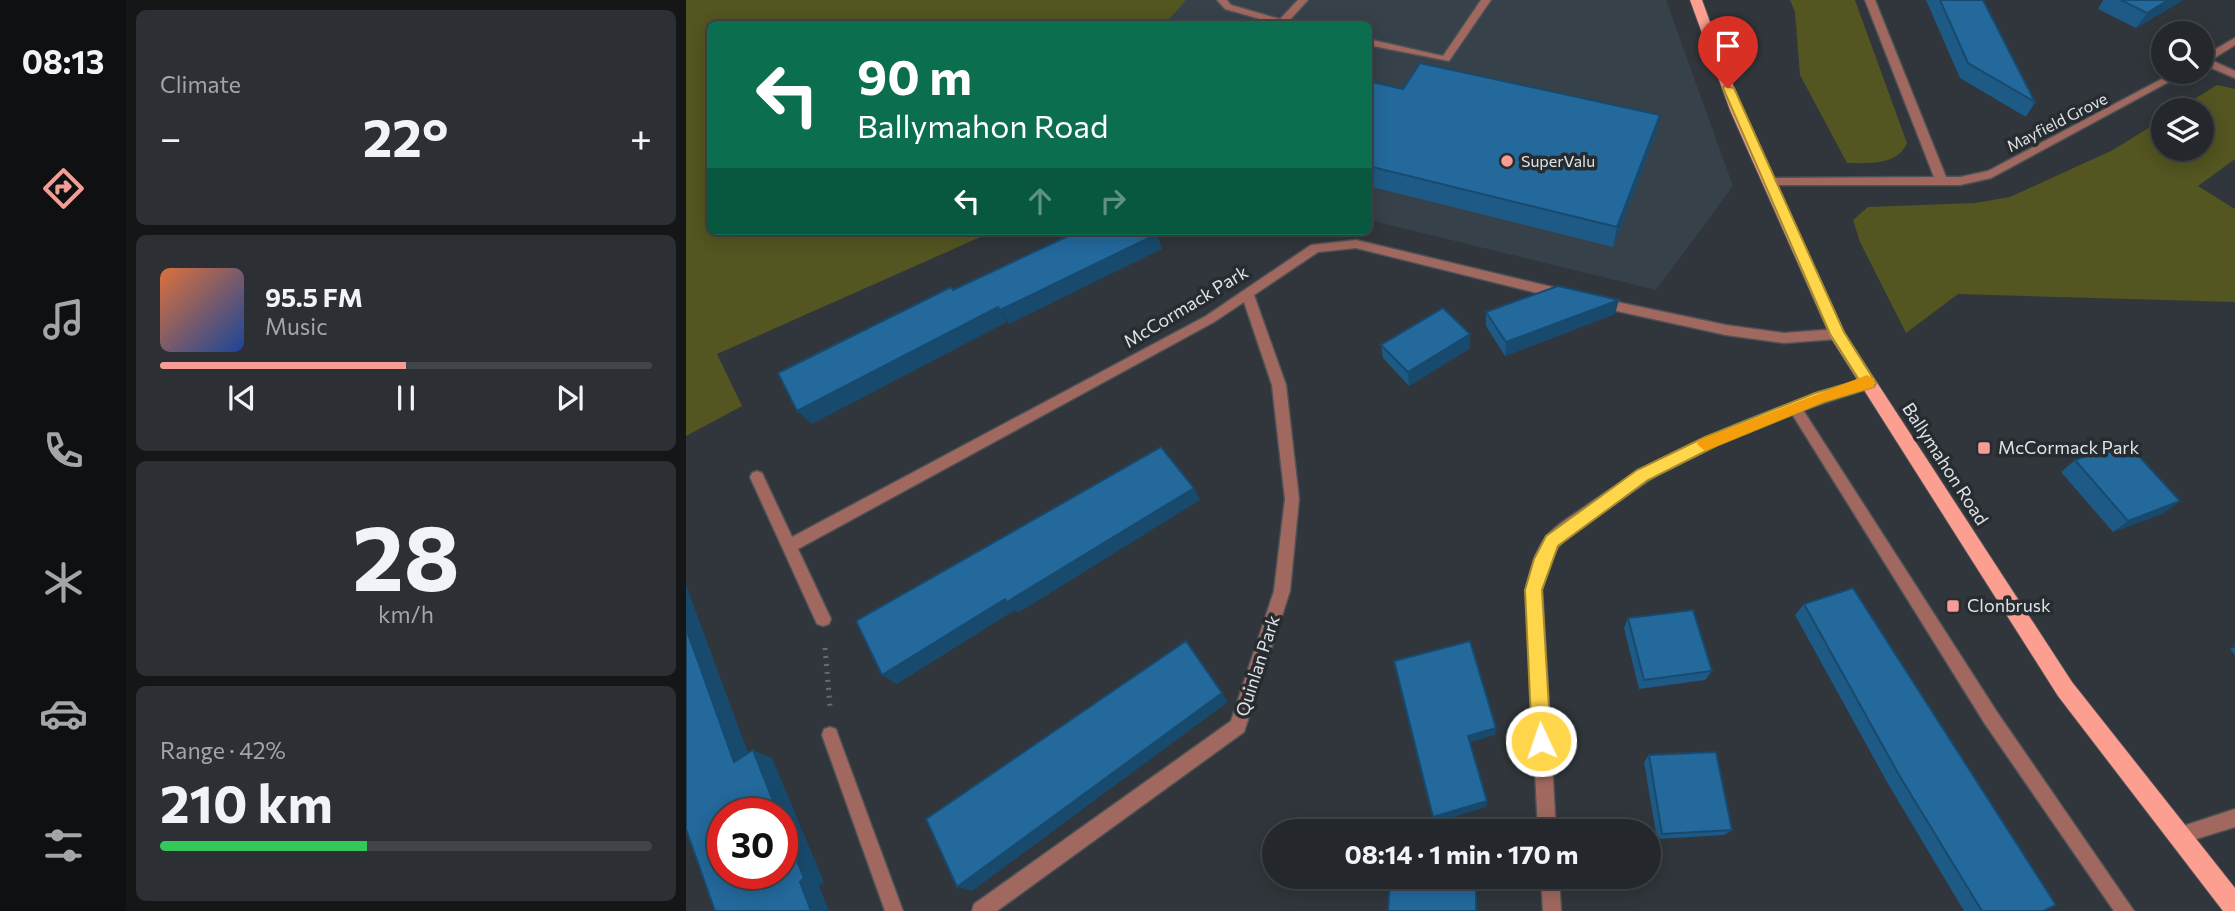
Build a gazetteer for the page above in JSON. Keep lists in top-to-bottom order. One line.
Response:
{"streets":{"main road":["Ballymahon Road"],"street":["Mayfield Grove","McCormack Park","Quinlan Park"]},"crossings":[["Mayfield Grove","Ballymahon Road"],["McCormack Park","Ballymahon Road"],["McCormack Park","Quinlan Park"]],"places":{"other":["SuperValu"],"transit":["McCormack Park","Clonbrusk"]},"page":{"tabs":"08:13","tile":["Climate",["28","km/h"],["Range · 42%","210 km"]],"turn":["90 m","Ballymahon Road"],"heat":["−","22°","+"],"song":["95.5 FM","Music"],"limit":"30","trip":"08:14 · 1 min · 170 m"}}
